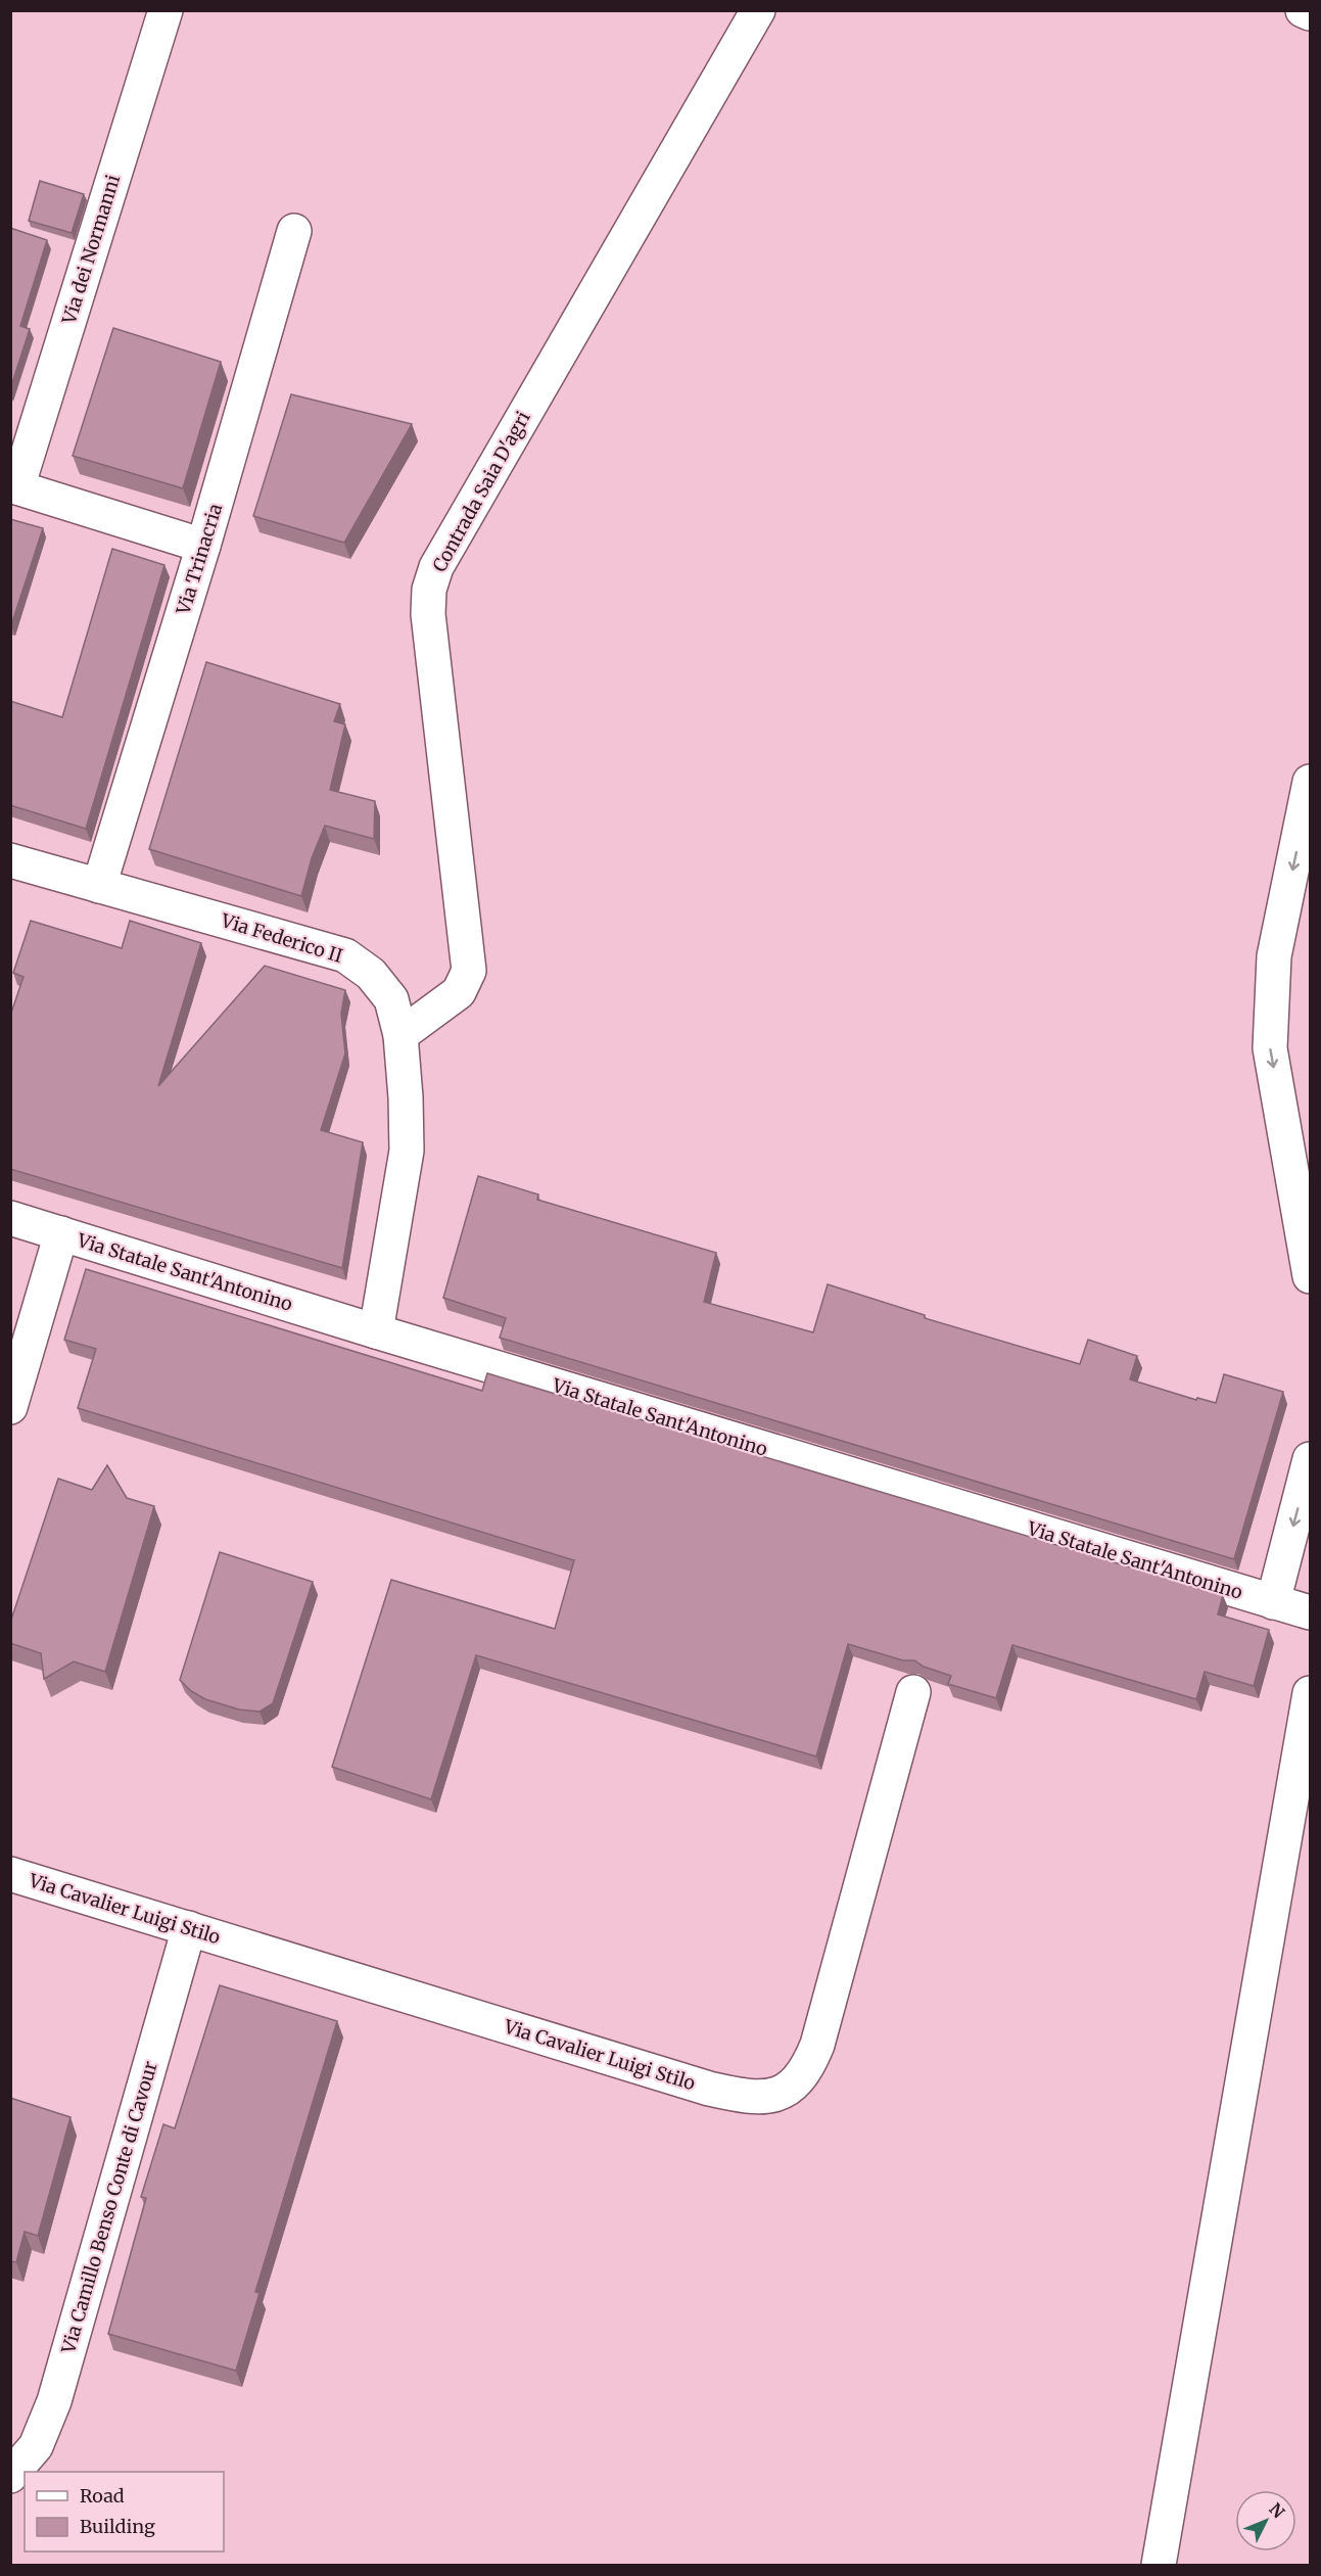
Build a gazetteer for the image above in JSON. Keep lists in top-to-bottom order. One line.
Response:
{"streets":{"main road":["Via dei Normanni","Contrada Saia D'agri","Via Trinacria","Via Federico II","Via Statale Sant'Antonino","Via Cavalier Luigi Stilo","Via Camillo Benso Conte di Cavour"]},"crossings":[["Via dei Normanni","Via Trinacria"],["Contrada Saia D'agri","Via Federico II"],["Via Trinacria","Via Federico II"],["Via Federico II","Via Statale Sant'Antonino"],["Via Cavalier Luigi Stilo","Via Camillo Benso Conte di Cavour"]],"legend":["Road","Building"],"north":"top right"}
